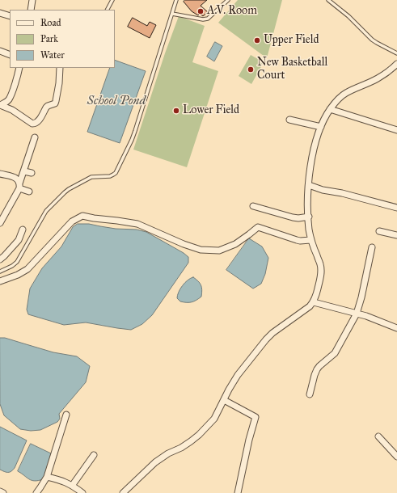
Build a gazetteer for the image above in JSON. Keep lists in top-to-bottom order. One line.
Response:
{"water":["School Pond"],"places":["A.V. Room","Upper Field","New Basketball Court","Lower Field"],"legend":["Road","Park","Water"]}
